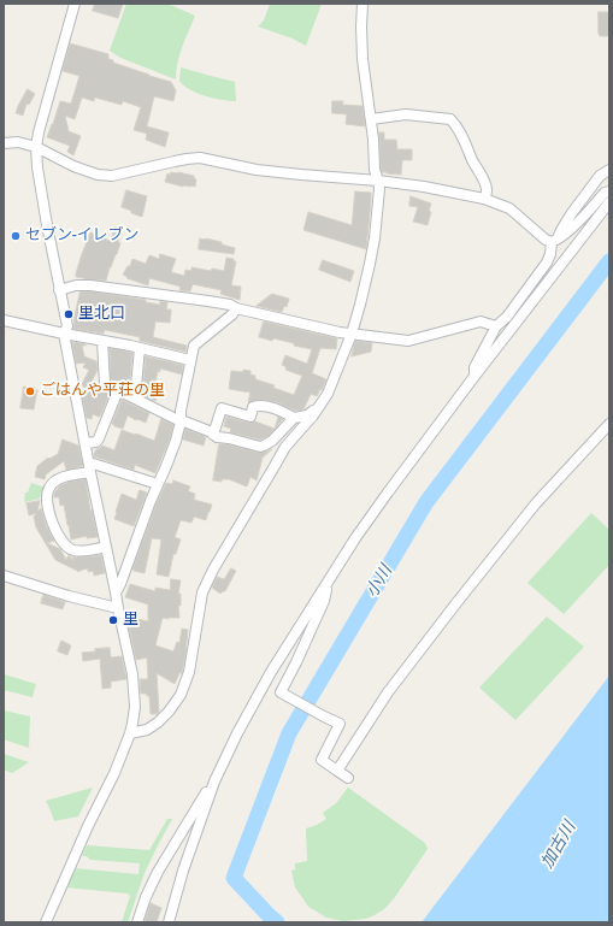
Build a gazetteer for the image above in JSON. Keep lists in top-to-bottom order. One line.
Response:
{"water":["小川","加古川"],"places":["セブン-イレブン","里北口","ごはんや平荘の里","里"]}
